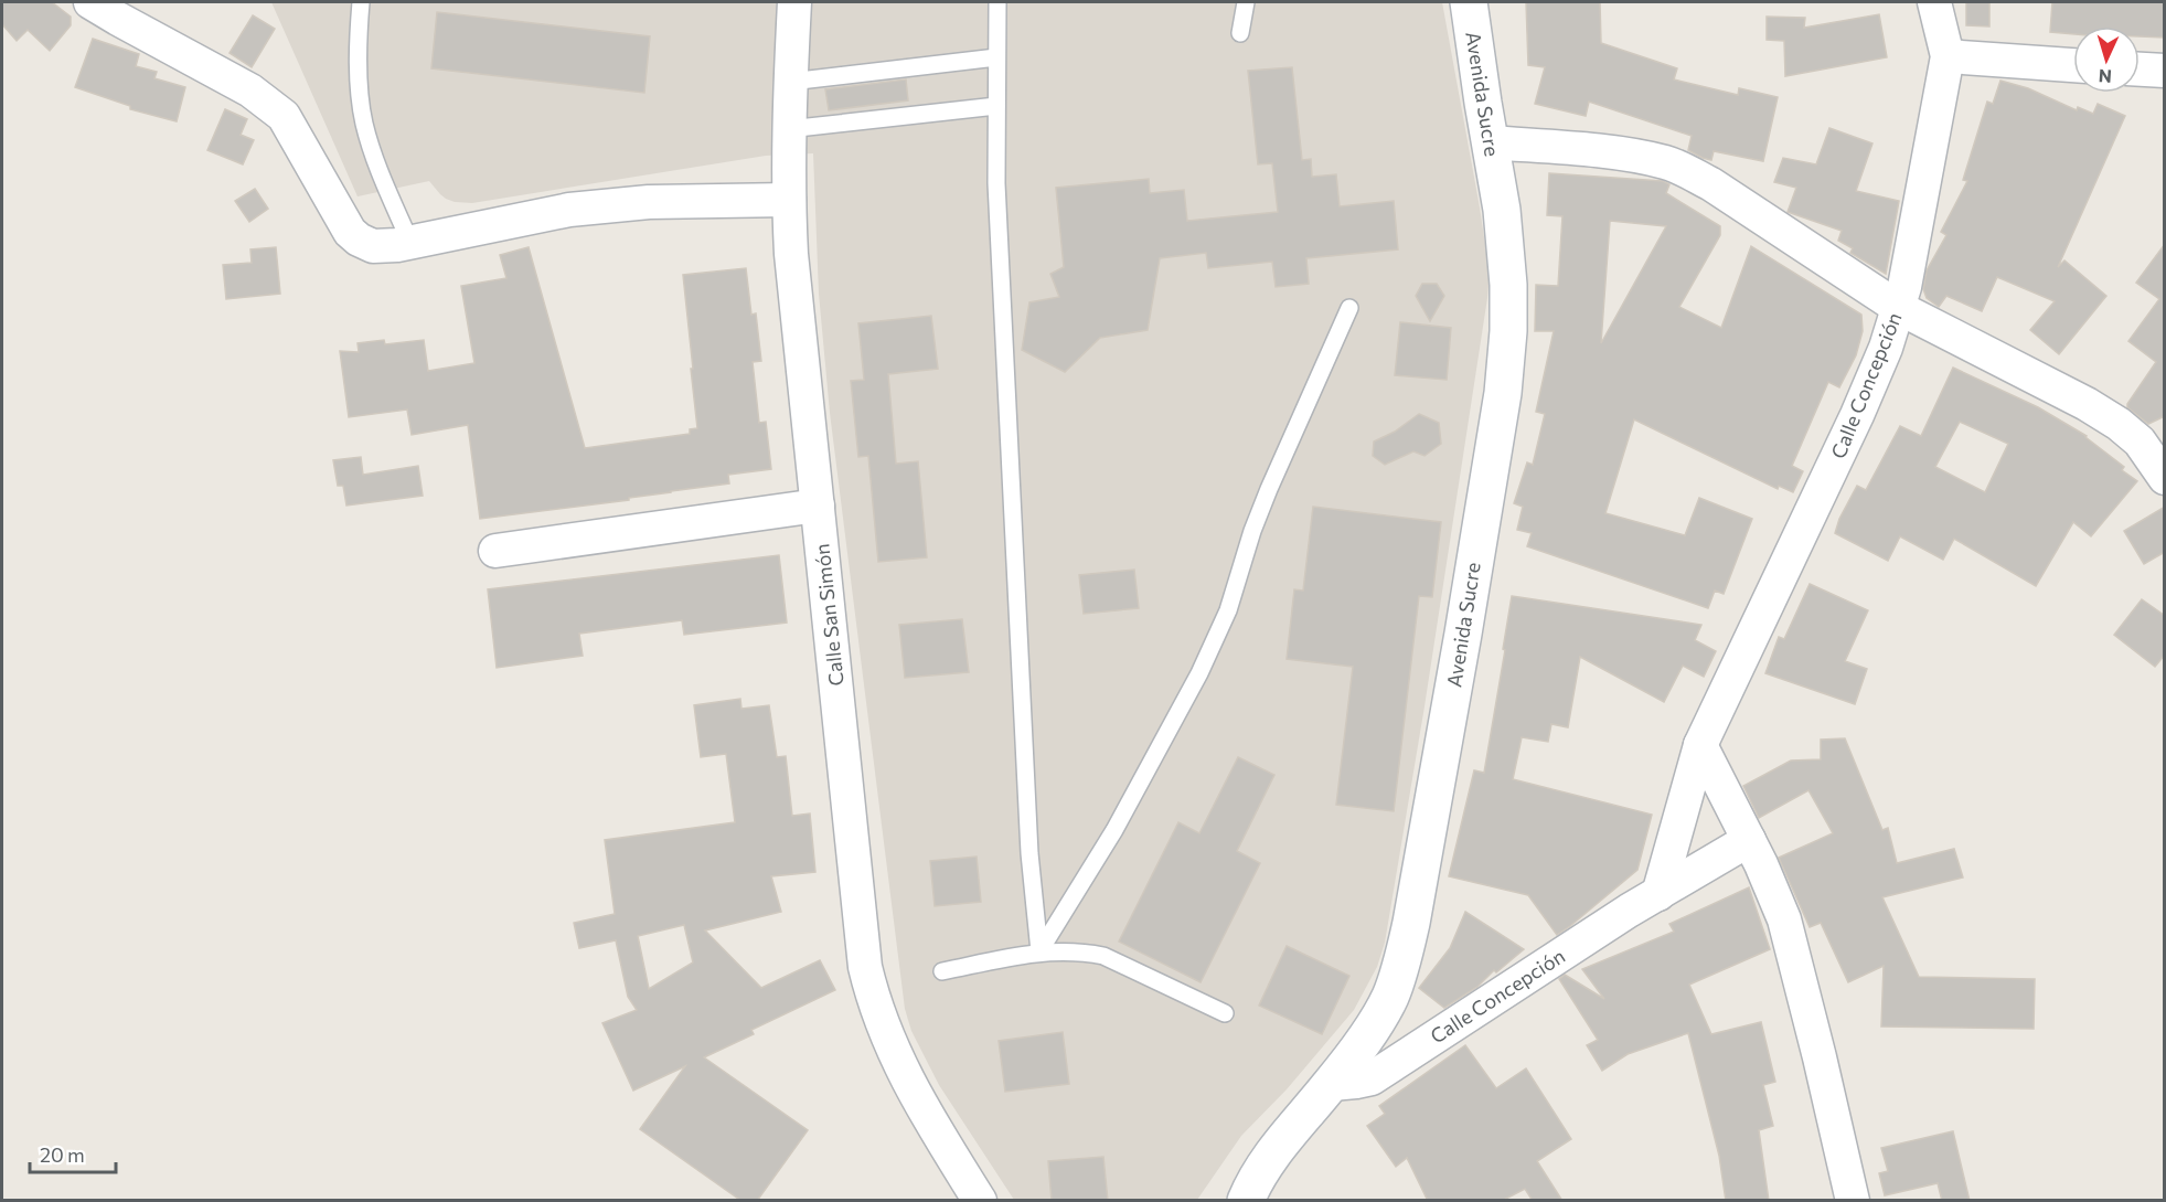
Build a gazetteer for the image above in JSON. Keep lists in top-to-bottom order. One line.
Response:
{"streets":{"street":["Avenida Sucre","Calle Concepción","Calle San Simón"]},"crossings":[["Avenida Sucre","Calle Concepción"]],"scale_bar":"20 m","north":"bottom"}
